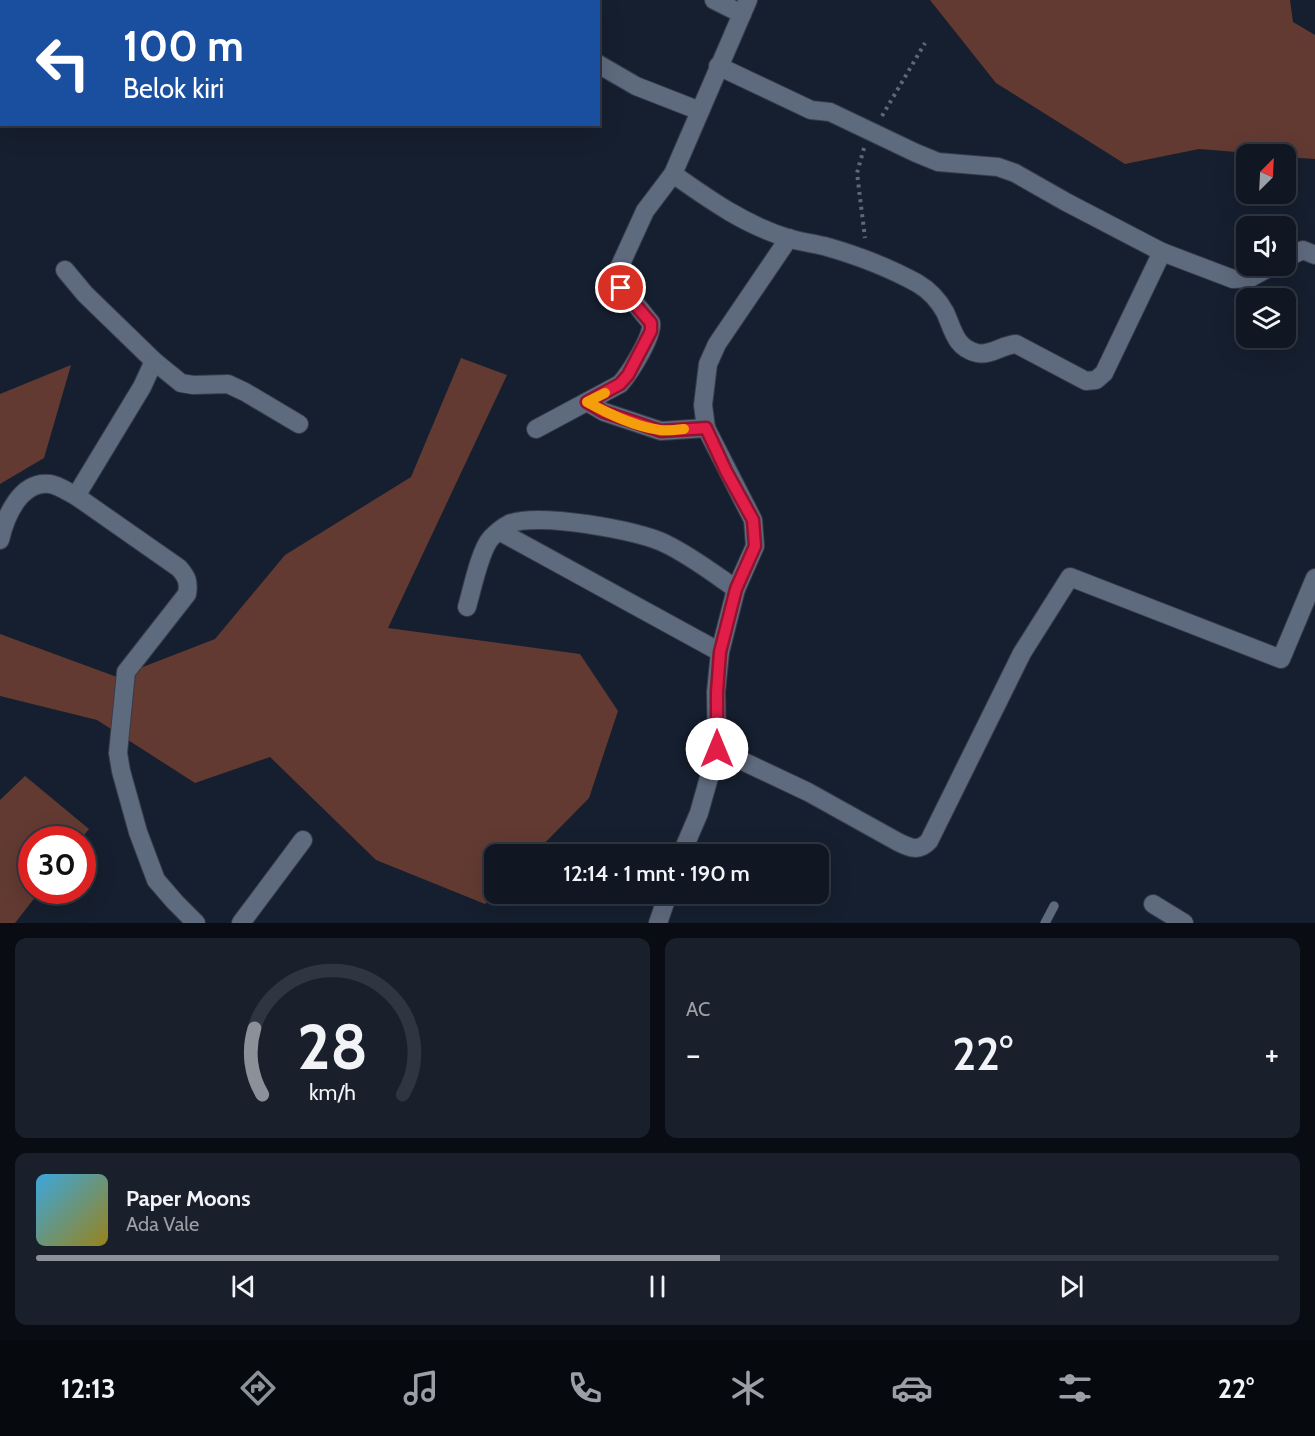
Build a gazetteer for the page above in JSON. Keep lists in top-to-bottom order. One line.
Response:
{"north":"top right","page":{"turn":["100 m","Belok kiri"],"limit":"30","trip":"12:14 · 1 mnt · 190 m","tile":"AC","heat":["−","22°","+"],"song":["Paper Moons","Ada Vale"],"tabs":["12:13","22°"],"gauge":["28","km/h"]}}
